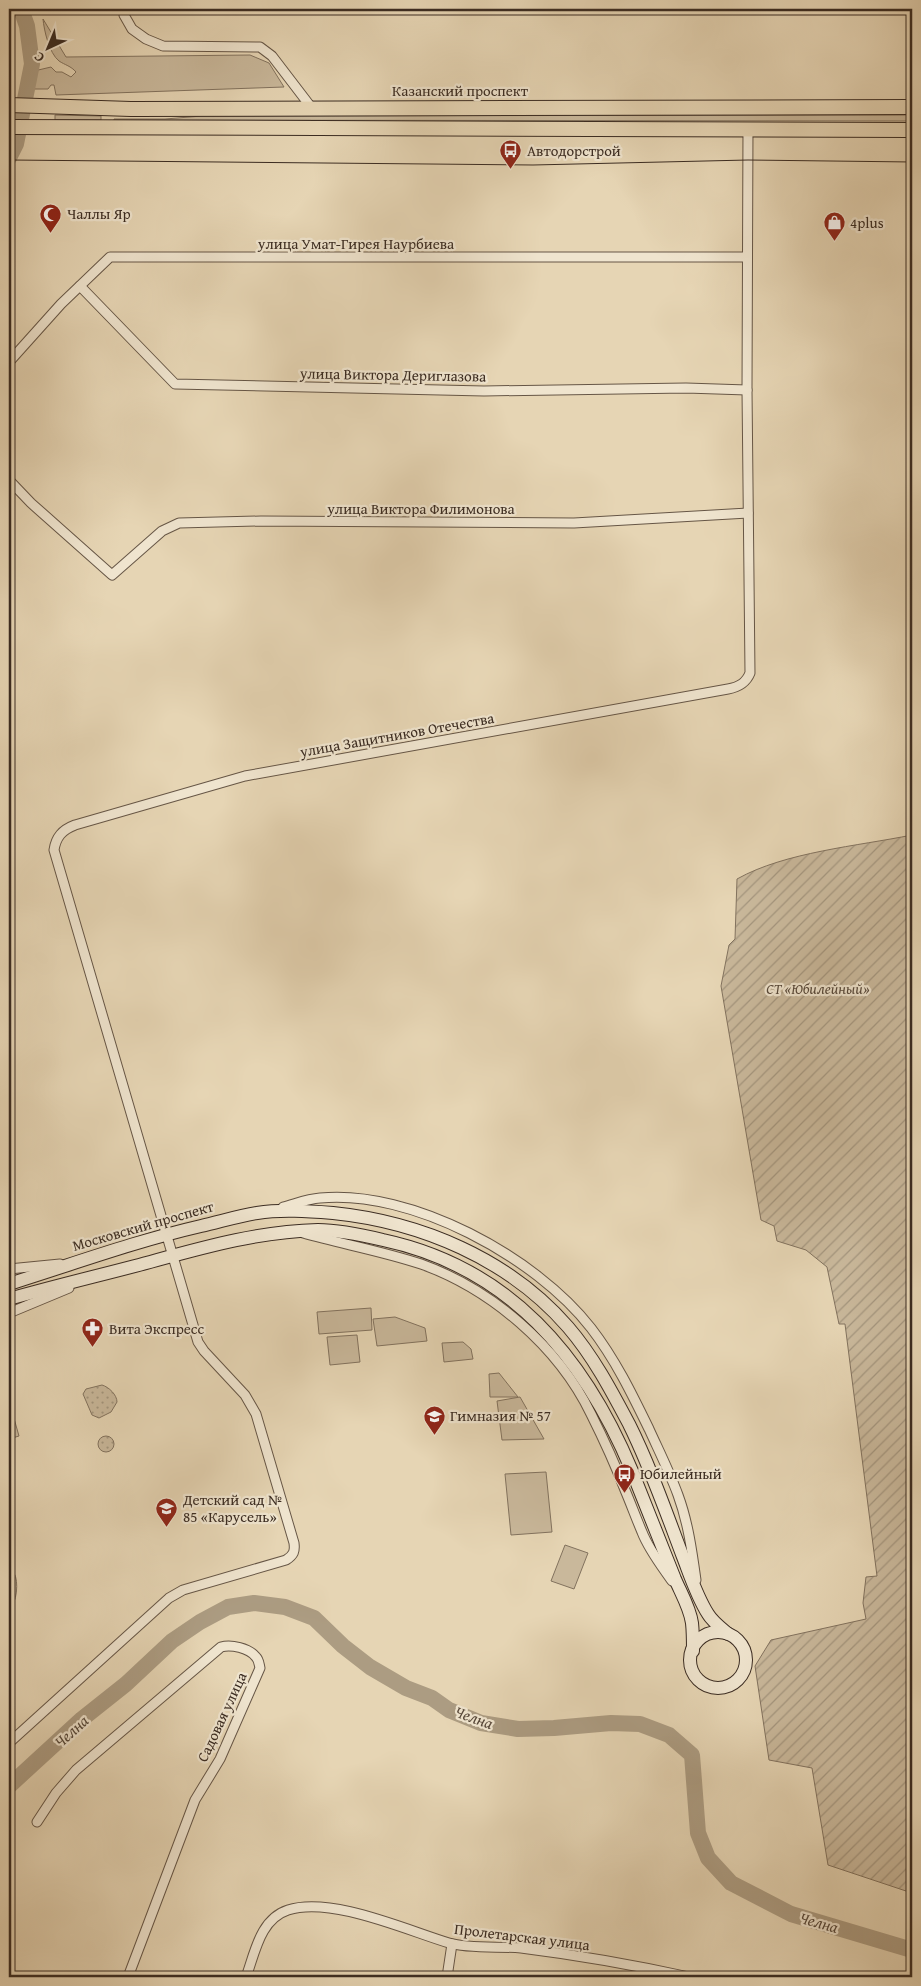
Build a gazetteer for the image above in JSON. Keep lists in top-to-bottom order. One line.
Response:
{"streets":{"main road":["Казанский проспект","Московский проспект"],"street":["улица Умат-Гирея Наурбиева","улица Виктора Дериглазова","улица Виктора Филимонова","улица Защитников Отечества","Садовая улица","Пролетарская улица"]},"crossings":[["улица Умат-Гирея Наурбиева","улица Виктора Дериглазова"],["улица Виктора Филимонова","улица Защитников Отечества"],["улица Защитников Отечества","Московский проспект"]],"water":["Челна"],"parks":["СТ «Юбилейный»"],"places":{"bus stop":["Автодорстрой","Юбилейный"],"mosque":["Чаллы Яр"],"shop":["4plus"],"pharmacy":["Вита Экспресс"],"school or university":["Гимназия № 57","Детский сад № 85 «Карусель»"]},"north":"bottom left"}
